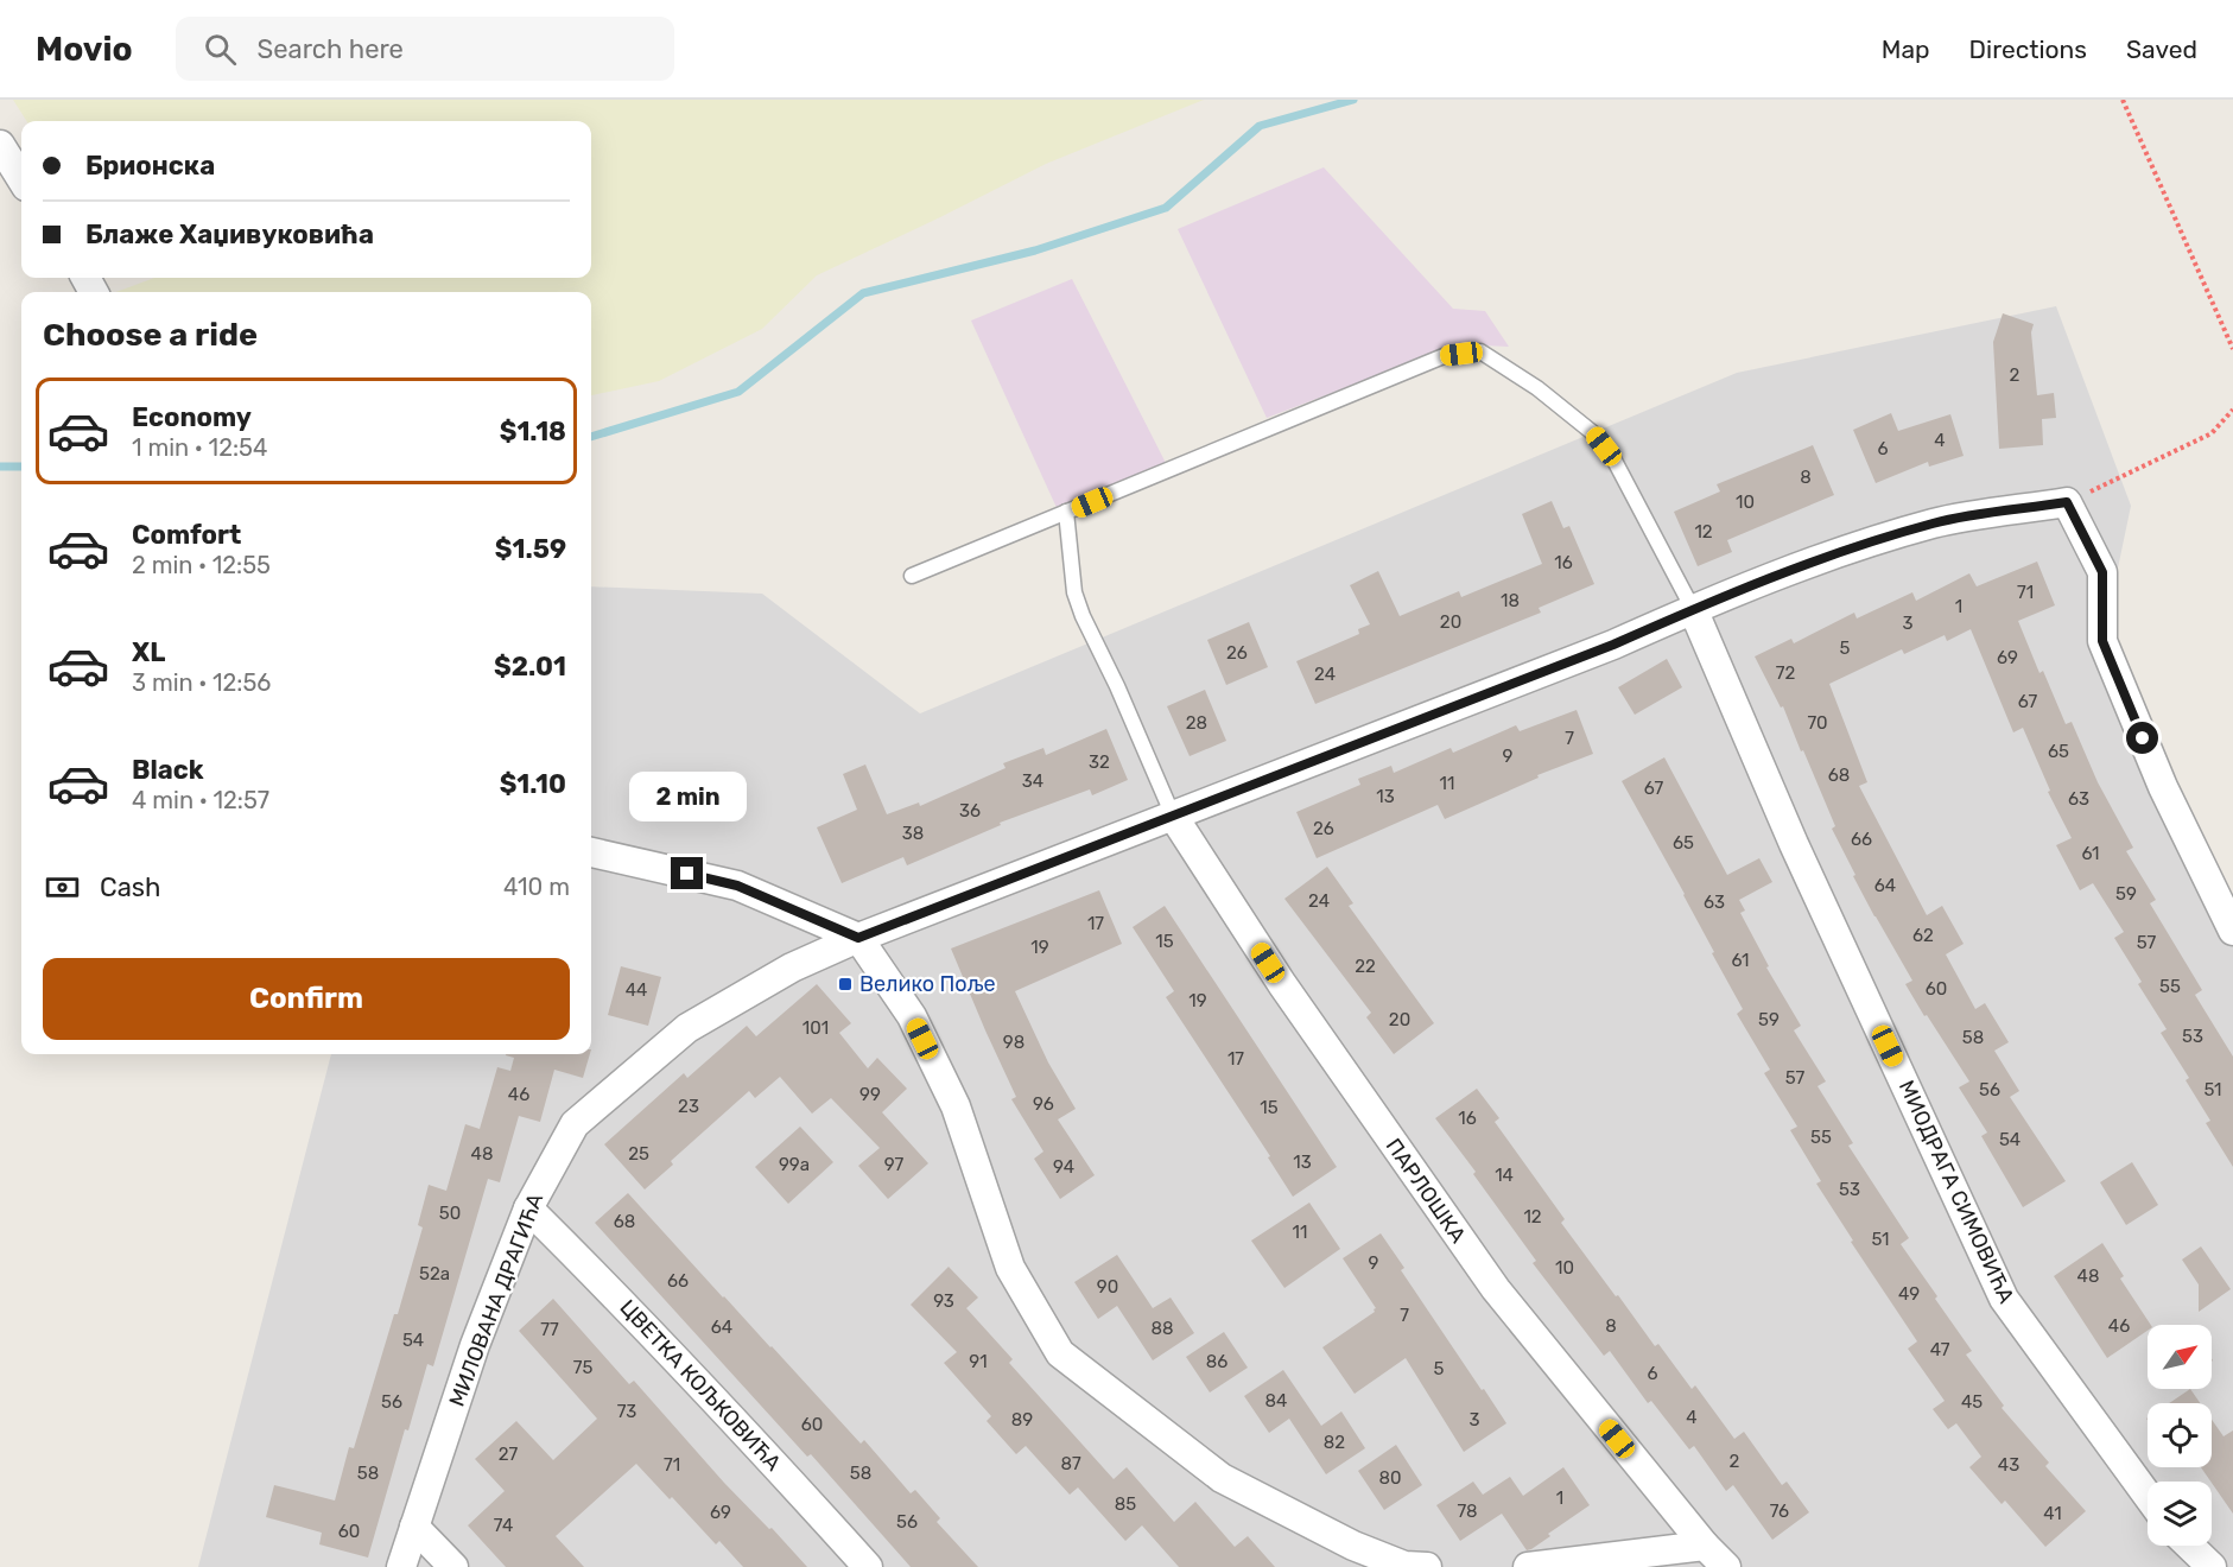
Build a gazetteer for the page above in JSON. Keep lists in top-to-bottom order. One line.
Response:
{"streets":{"street":["ПАРЛОШКА","МИОДРАГА СИМОВИЋА","МИЛОВАНА ДРАГИЋА","ЦВЕТКА КОЉКОВИЋА"]},"crossings":[["ПАРЛОШКА","МИЛОВАНА ДРАГИЋА"],["МИОДРАГА СИМОВИЋА","МИЛОВАНА ДРАГИЋА"],["МИЛОВАНА ДРАГИЋА","ЦВЕТКА КОЉКОВИЋА"]],"places":{"transit":["Велико Поље"]},"house_numbers":["2","4","6","8","10","12","16","71","18","1","20","3","5","26","69","72","24","67","28","70","7","65","9","32","68","34","11","67","13","63","36","26","38","66","65","61","64","59","24","63","17","62","15","57","19","61","22","55","60","44","19","20","59","101","53","58","98","17","57","56","51","46","99","96","23","15","16","55","54","48","25","13","99a","97","94","14","53","50","12","68","11","51","9","10","52a","48","66","90","49","93","7","8","46","64","88","77","54","47","91","86","75","5","6","84","56","45","73","4","89","3","60","82","27","2","87","71","43","58","58","80","1","85","78","76","69","41","56","74","60"],"north":"top right","page":{"header":"Movio","search":"Search here","nav":["Map","Directions","Saved"],"banner":["Брионска","Блаже Хаџивуковића"],"heading":"Choose a ride","list":[{"name":"Economy","note":"1 min · 12:54","value":"$1.18"},{"name":"Comfort","note":"2 min · 12:55","value":"$1.59"},{"name":"XL","note":"3 min · 12:56","value":"$2.01"},{"name":"Black","note":"4 min · 12:57","value":"$1.10"}],"bubble":"2 min","pay":["Cash","410 m"],"buttons":"Confirm"}}
